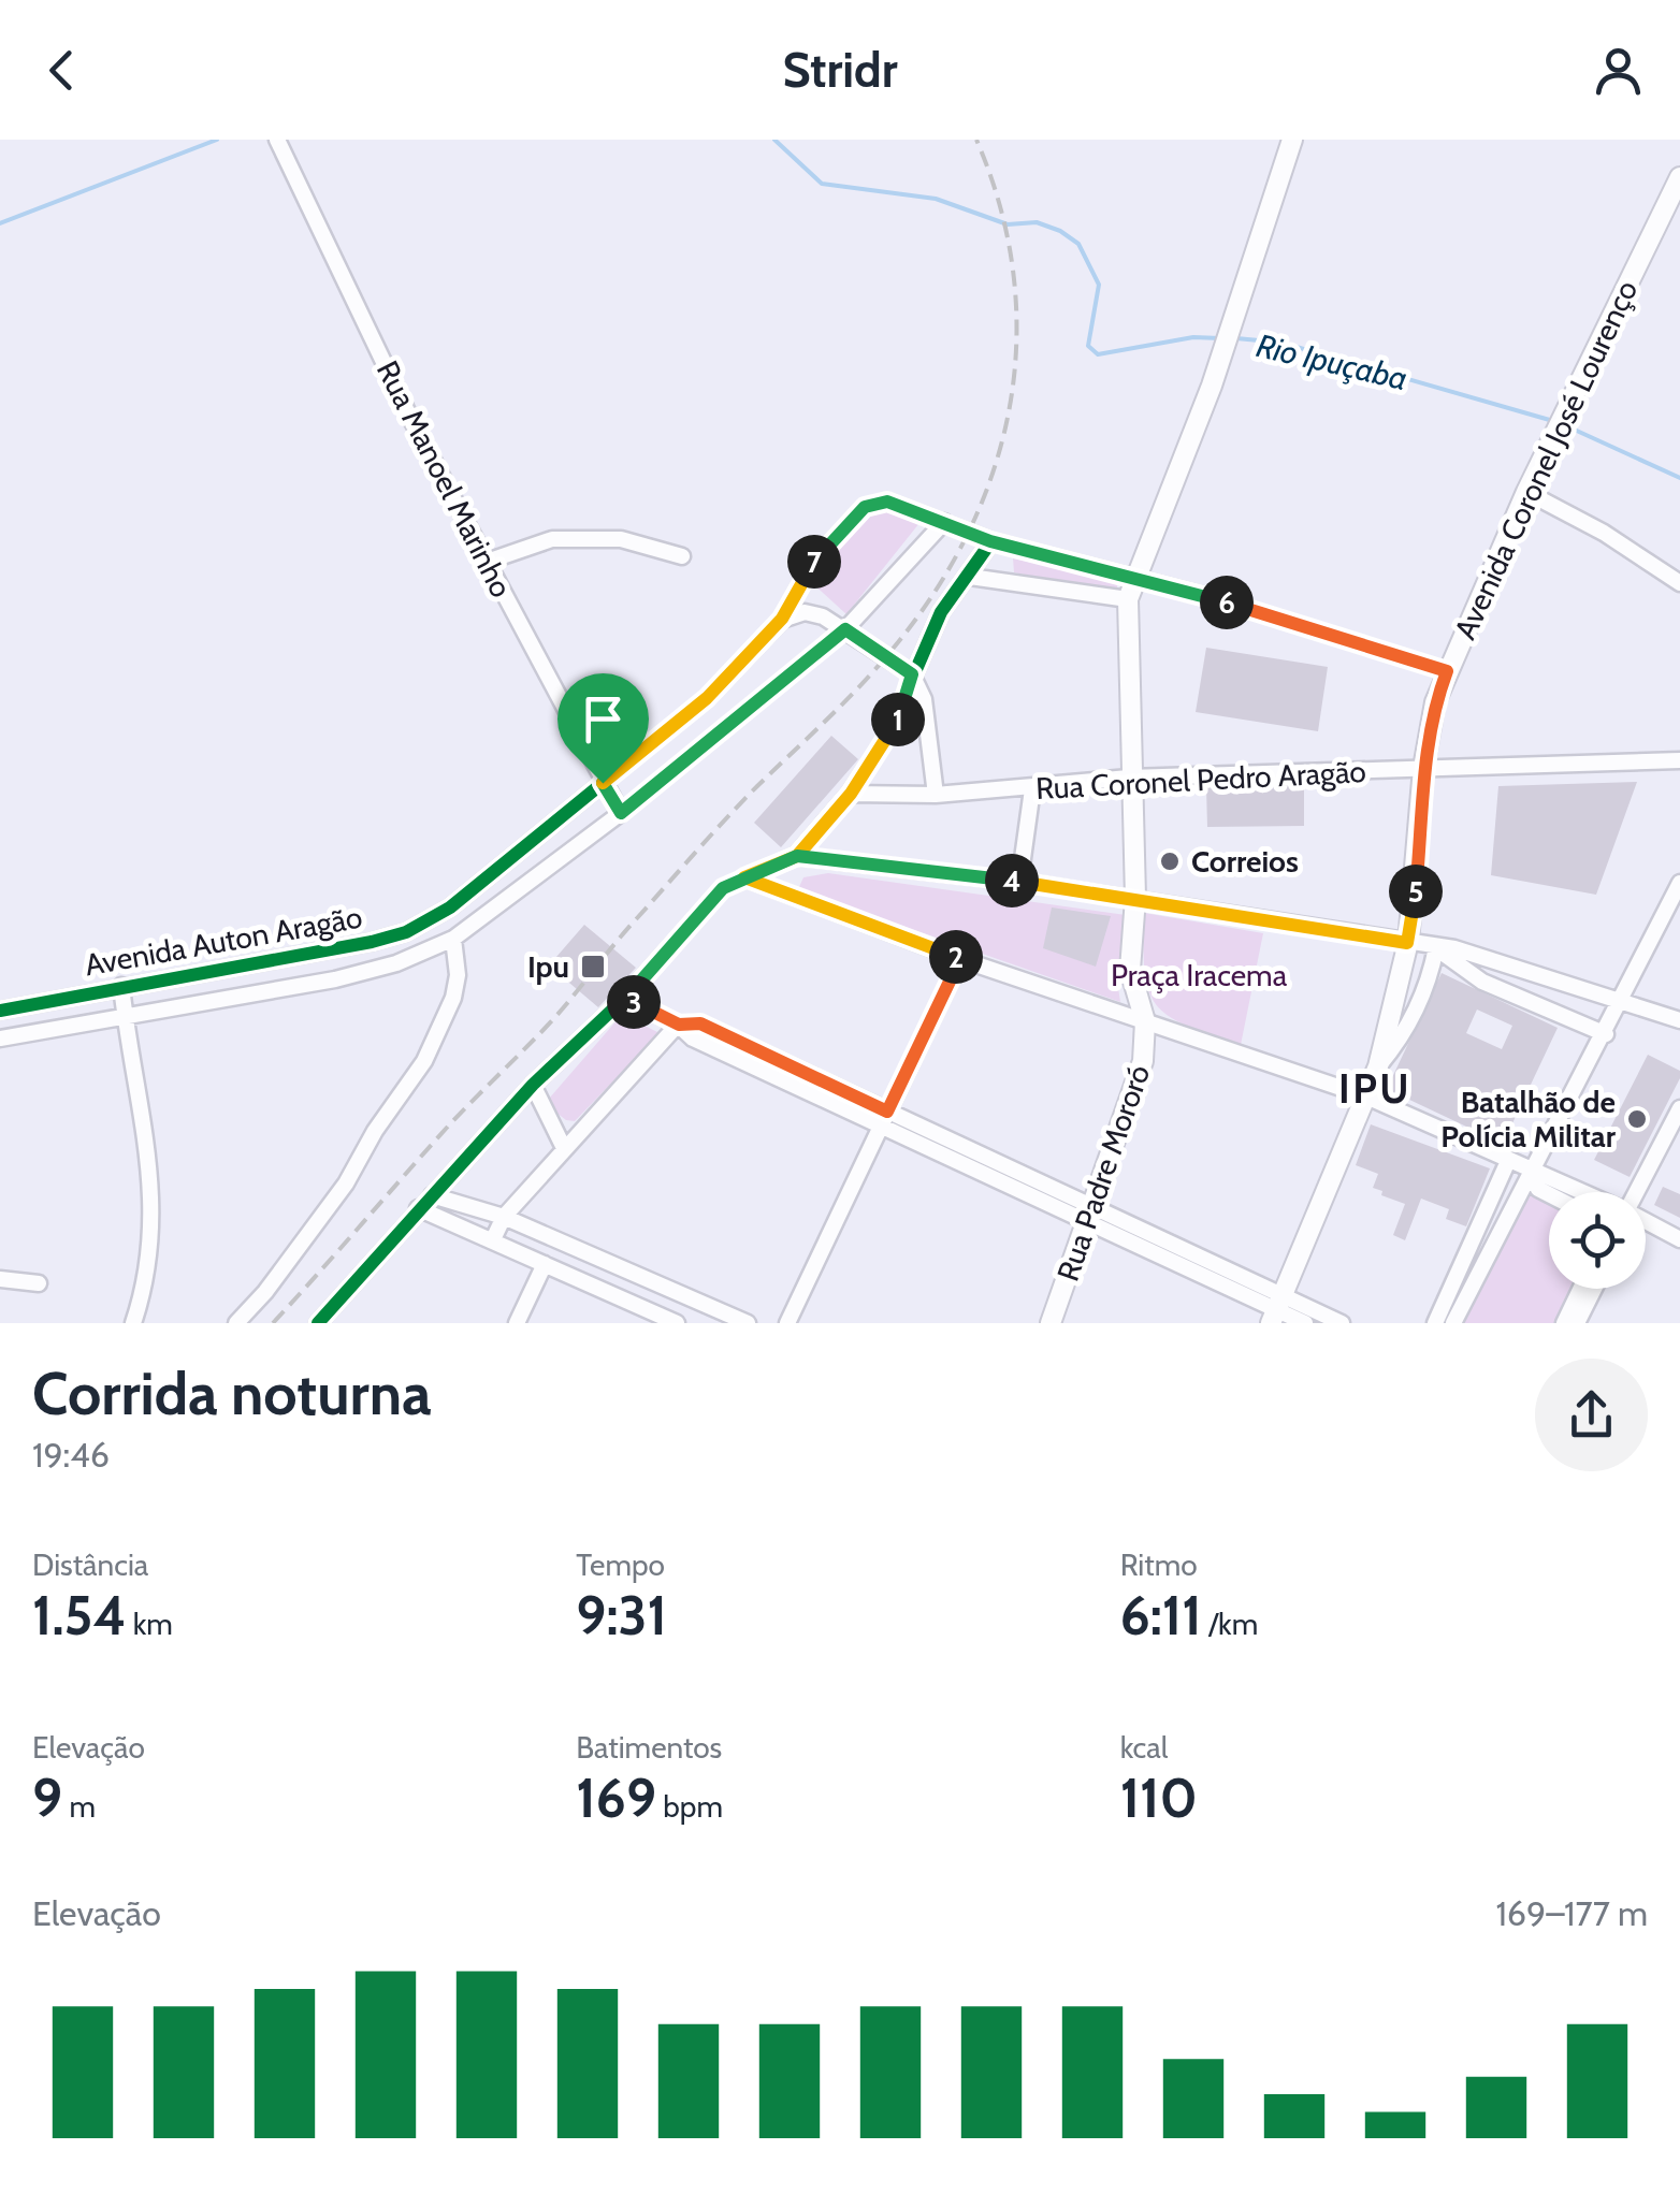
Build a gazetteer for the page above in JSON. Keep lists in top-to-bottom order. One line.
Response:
{"streets":{"main road":["Avenida Coronel José Lourenço","Rua Padre Mororó"],"street":["Rua Manoel Marinho","Rua Coronel Pedro Aragão","Avenida Auton Aragão"]},"crossings":[["Avenida Coronel José Lourenço","Rua Coronel Pedro Aragão"],["Avenida Coronel José Lourenço","Avenida Auton Aragão"],["Rua Manoel Marinho","Avenida Auton Aragão"]],"districts":["IPU"],"water":["Rio Ipuçaba"],"parks":["Praça Iracema"],"places":{"other":["Correios","Batalhão de Polícia Militar"],"transit":["Ipu"]},"page":{"header":"Stridr","pins":["7","6","1","4","5","2","3"],"heading":["Corrida noturna","19:46"],"stats":[["Distância","1.54 km"],["Tempo","9:31"],["Ritmo","6:11 /km"],["Elevação","9 m"],["Batimentos","169 bpm"],["kcal","110"]],"chart":["Elevação","169–177 m"]}}
